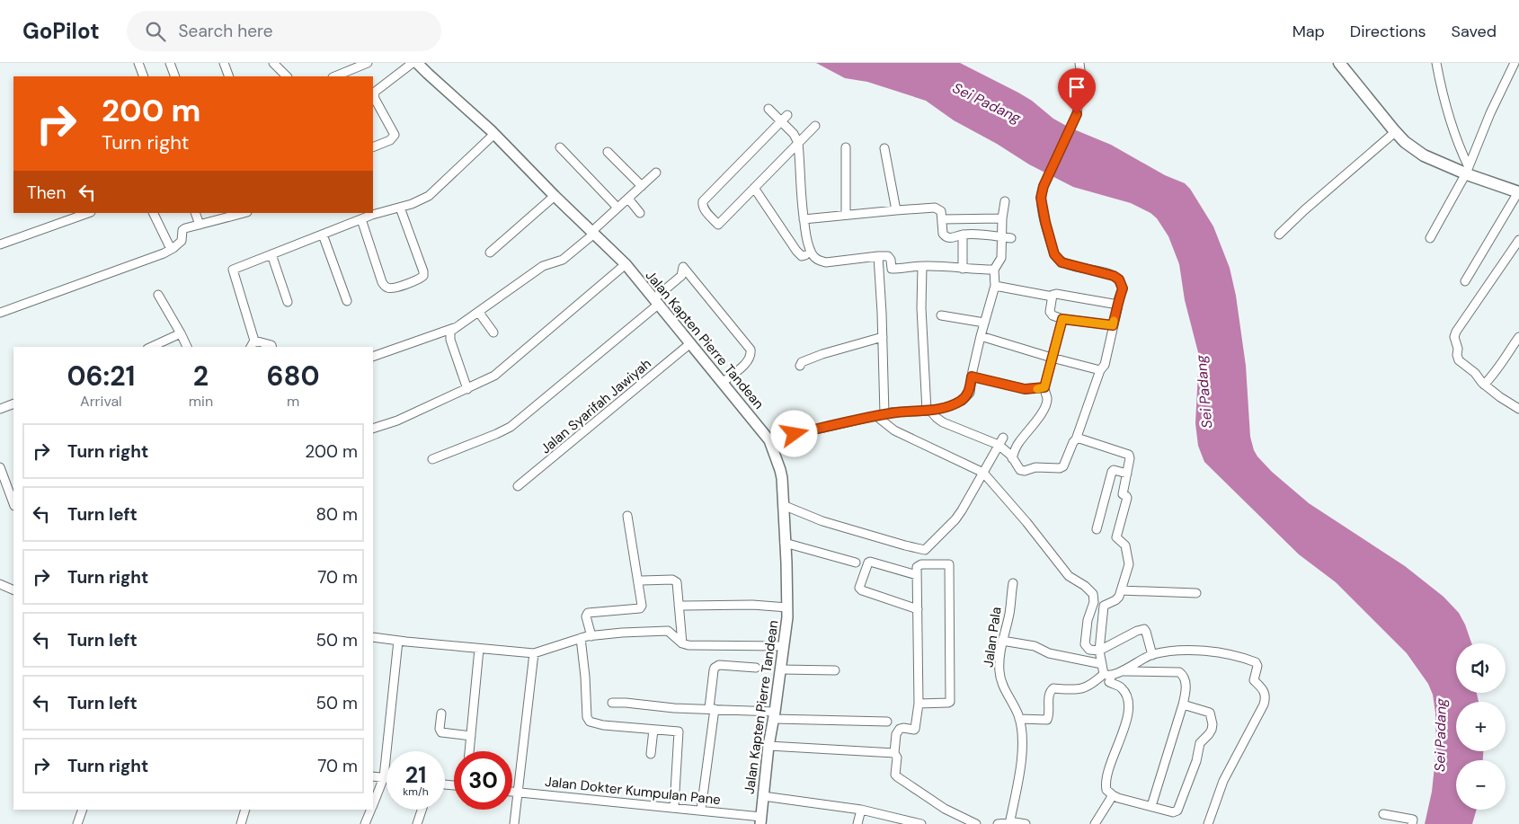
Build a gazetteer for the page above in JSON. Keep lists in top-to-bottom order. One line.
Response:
{"streets":{"main road":["Jalan Kapten Pierre Tandean"],"street":["Jalan Syarifah Jawiyah","Jalan Pala","Jalan Dokter Kumpulan Pane"]},"crossings":[["Jalan Kapten Pierre Tandean","Jalan Syarifah Jawiyah"],["Jalan Kapten Pierre Tandean","Jalan Dokter Kumpulan Pane"]],"water":["Sei Padang"],"page":{"header":"GoPilot","search":"Search here","nav":["Map","Directions","Saved"],"turn":["200 m","Turn right"],"then":"Then","eta":["06:21","Arrival","2","min","680","m"],"list":[{"name":"Turn right","value":"200 m"},{"name":"Turn left","value":"80 m"},{"name":"Turn right","value":"70 m"},{"name":"Turn left","value":"50 m"},{"name":"Turn left","value":"50 m"},{"name":"Turn right","value":"70 m"}],"map_buttons":["+","−"],"speed":"21 km/h","limit":"30"}}
